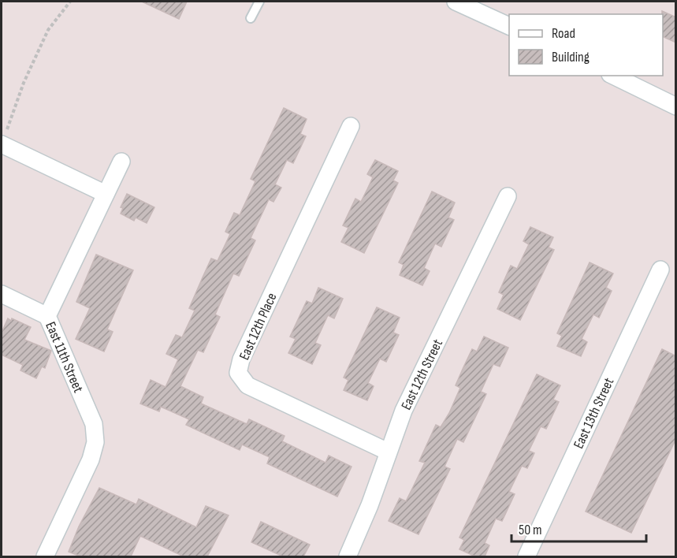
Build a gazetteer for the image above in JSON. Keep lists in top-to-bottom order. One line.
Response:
{"streets":{"street":["East 12th Place","East 11th Street","East 12th Street","East 13th Street"]},"crossings":[["East 12th Place","East 12th Street"]],"legend":["Road","Building"],"scale_bar":"50 m"}
